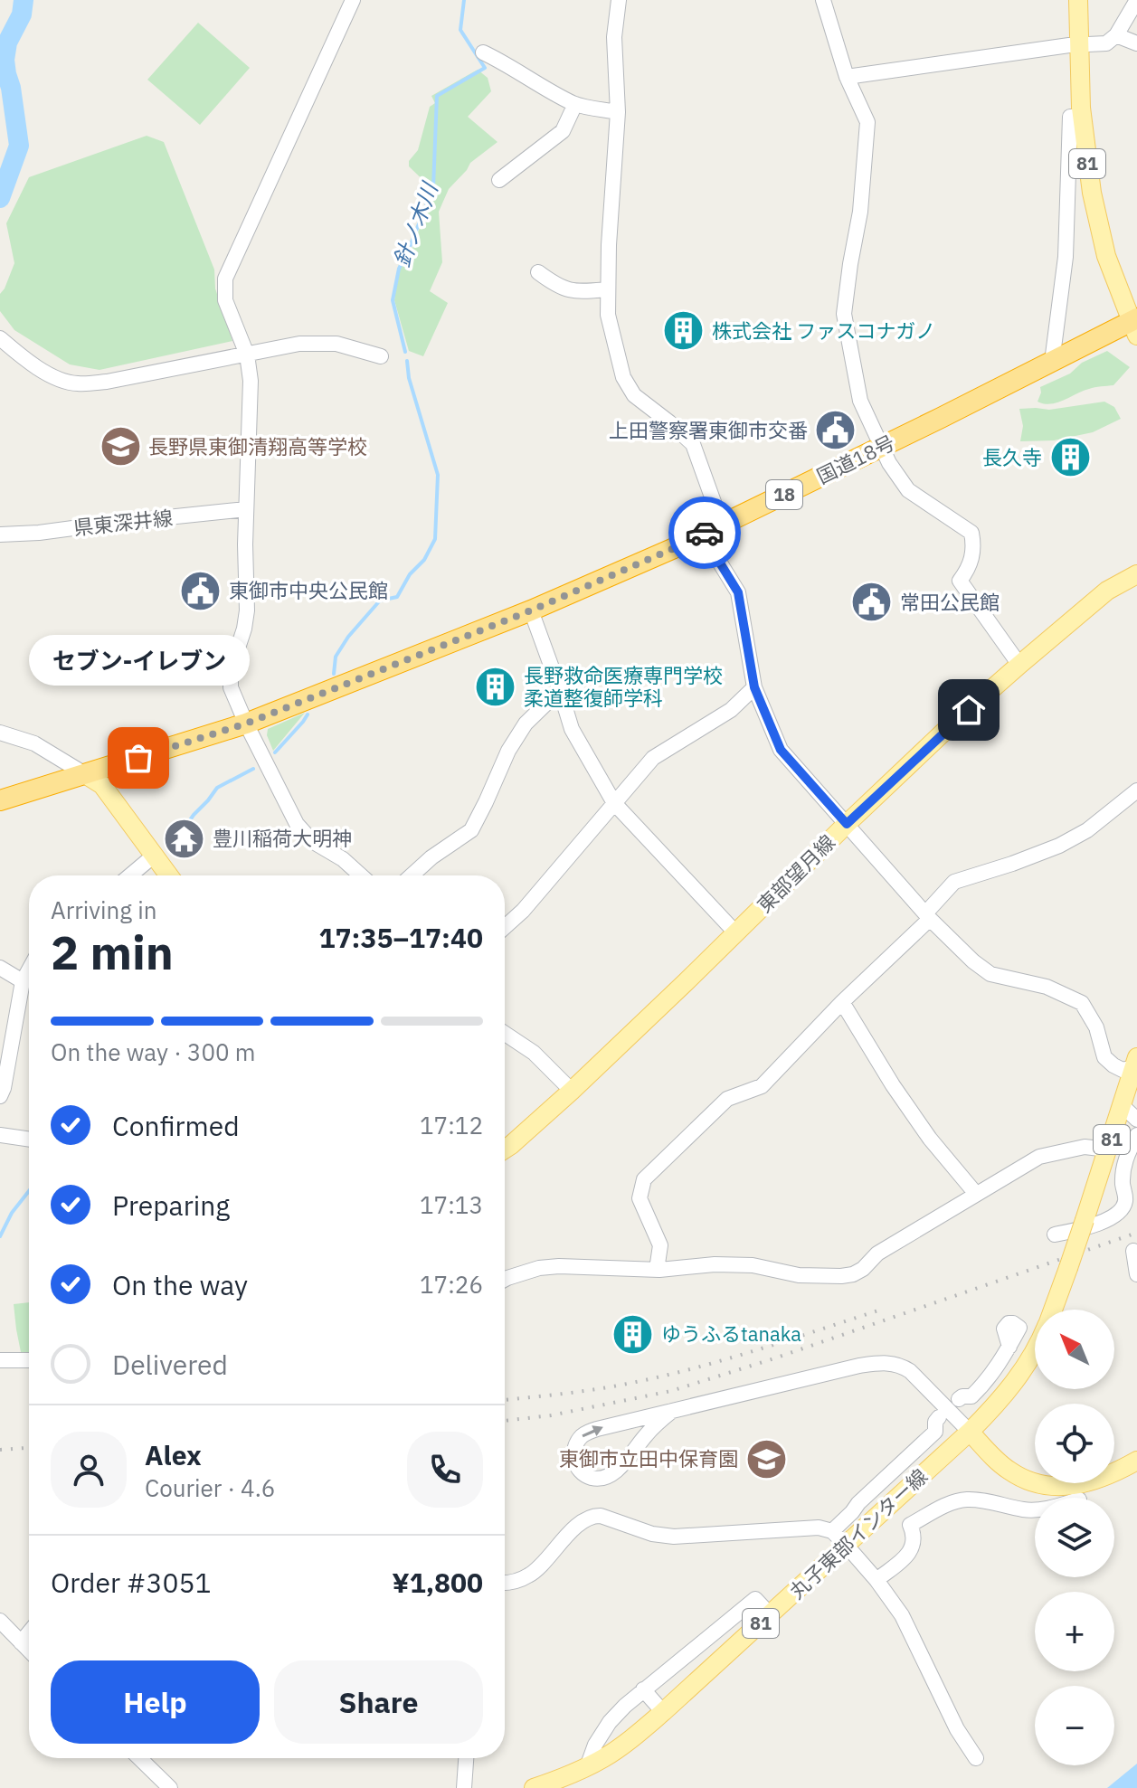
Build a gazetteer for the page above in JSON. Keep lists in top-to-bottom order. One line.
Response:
{"streets":{"highway":["国道18号","18"],"main road":["81","東部望月線","丸子東部インター線"],"street":["県東深井線"]},"crossings":[["81","国道18号"]],"water":["針ノ木川"],"places":{"building":["株式会社 ファスコナガノ","長久寺","長野救命医療専門学校 柔道整復師学科","ゆうふるtanaka"],"public building":["上田警察署東御市交番","東御市中央公民館","常田公民館"],"school or university":["長野県東御清翔高等学校","東御市立田中保育園"],"other":["セブン-イレブン"],"temple":["豊川稲荷大明神"]},"north":"top left","page":{"bubble":"セブン-イレブン","heading":["2 min","Arriving in","17:35–17:40"],"panel":["Alex","Courier · 4.6","Order #3051","¥1,800"],"bar":"On the way · 300 m","list":[["Confirmed","17:12"],["Preparing","17:13"],["On the way","17:26"],"Delivered"],"map_buttons":["+","−"],"buttons":["Help","Share"]}}
